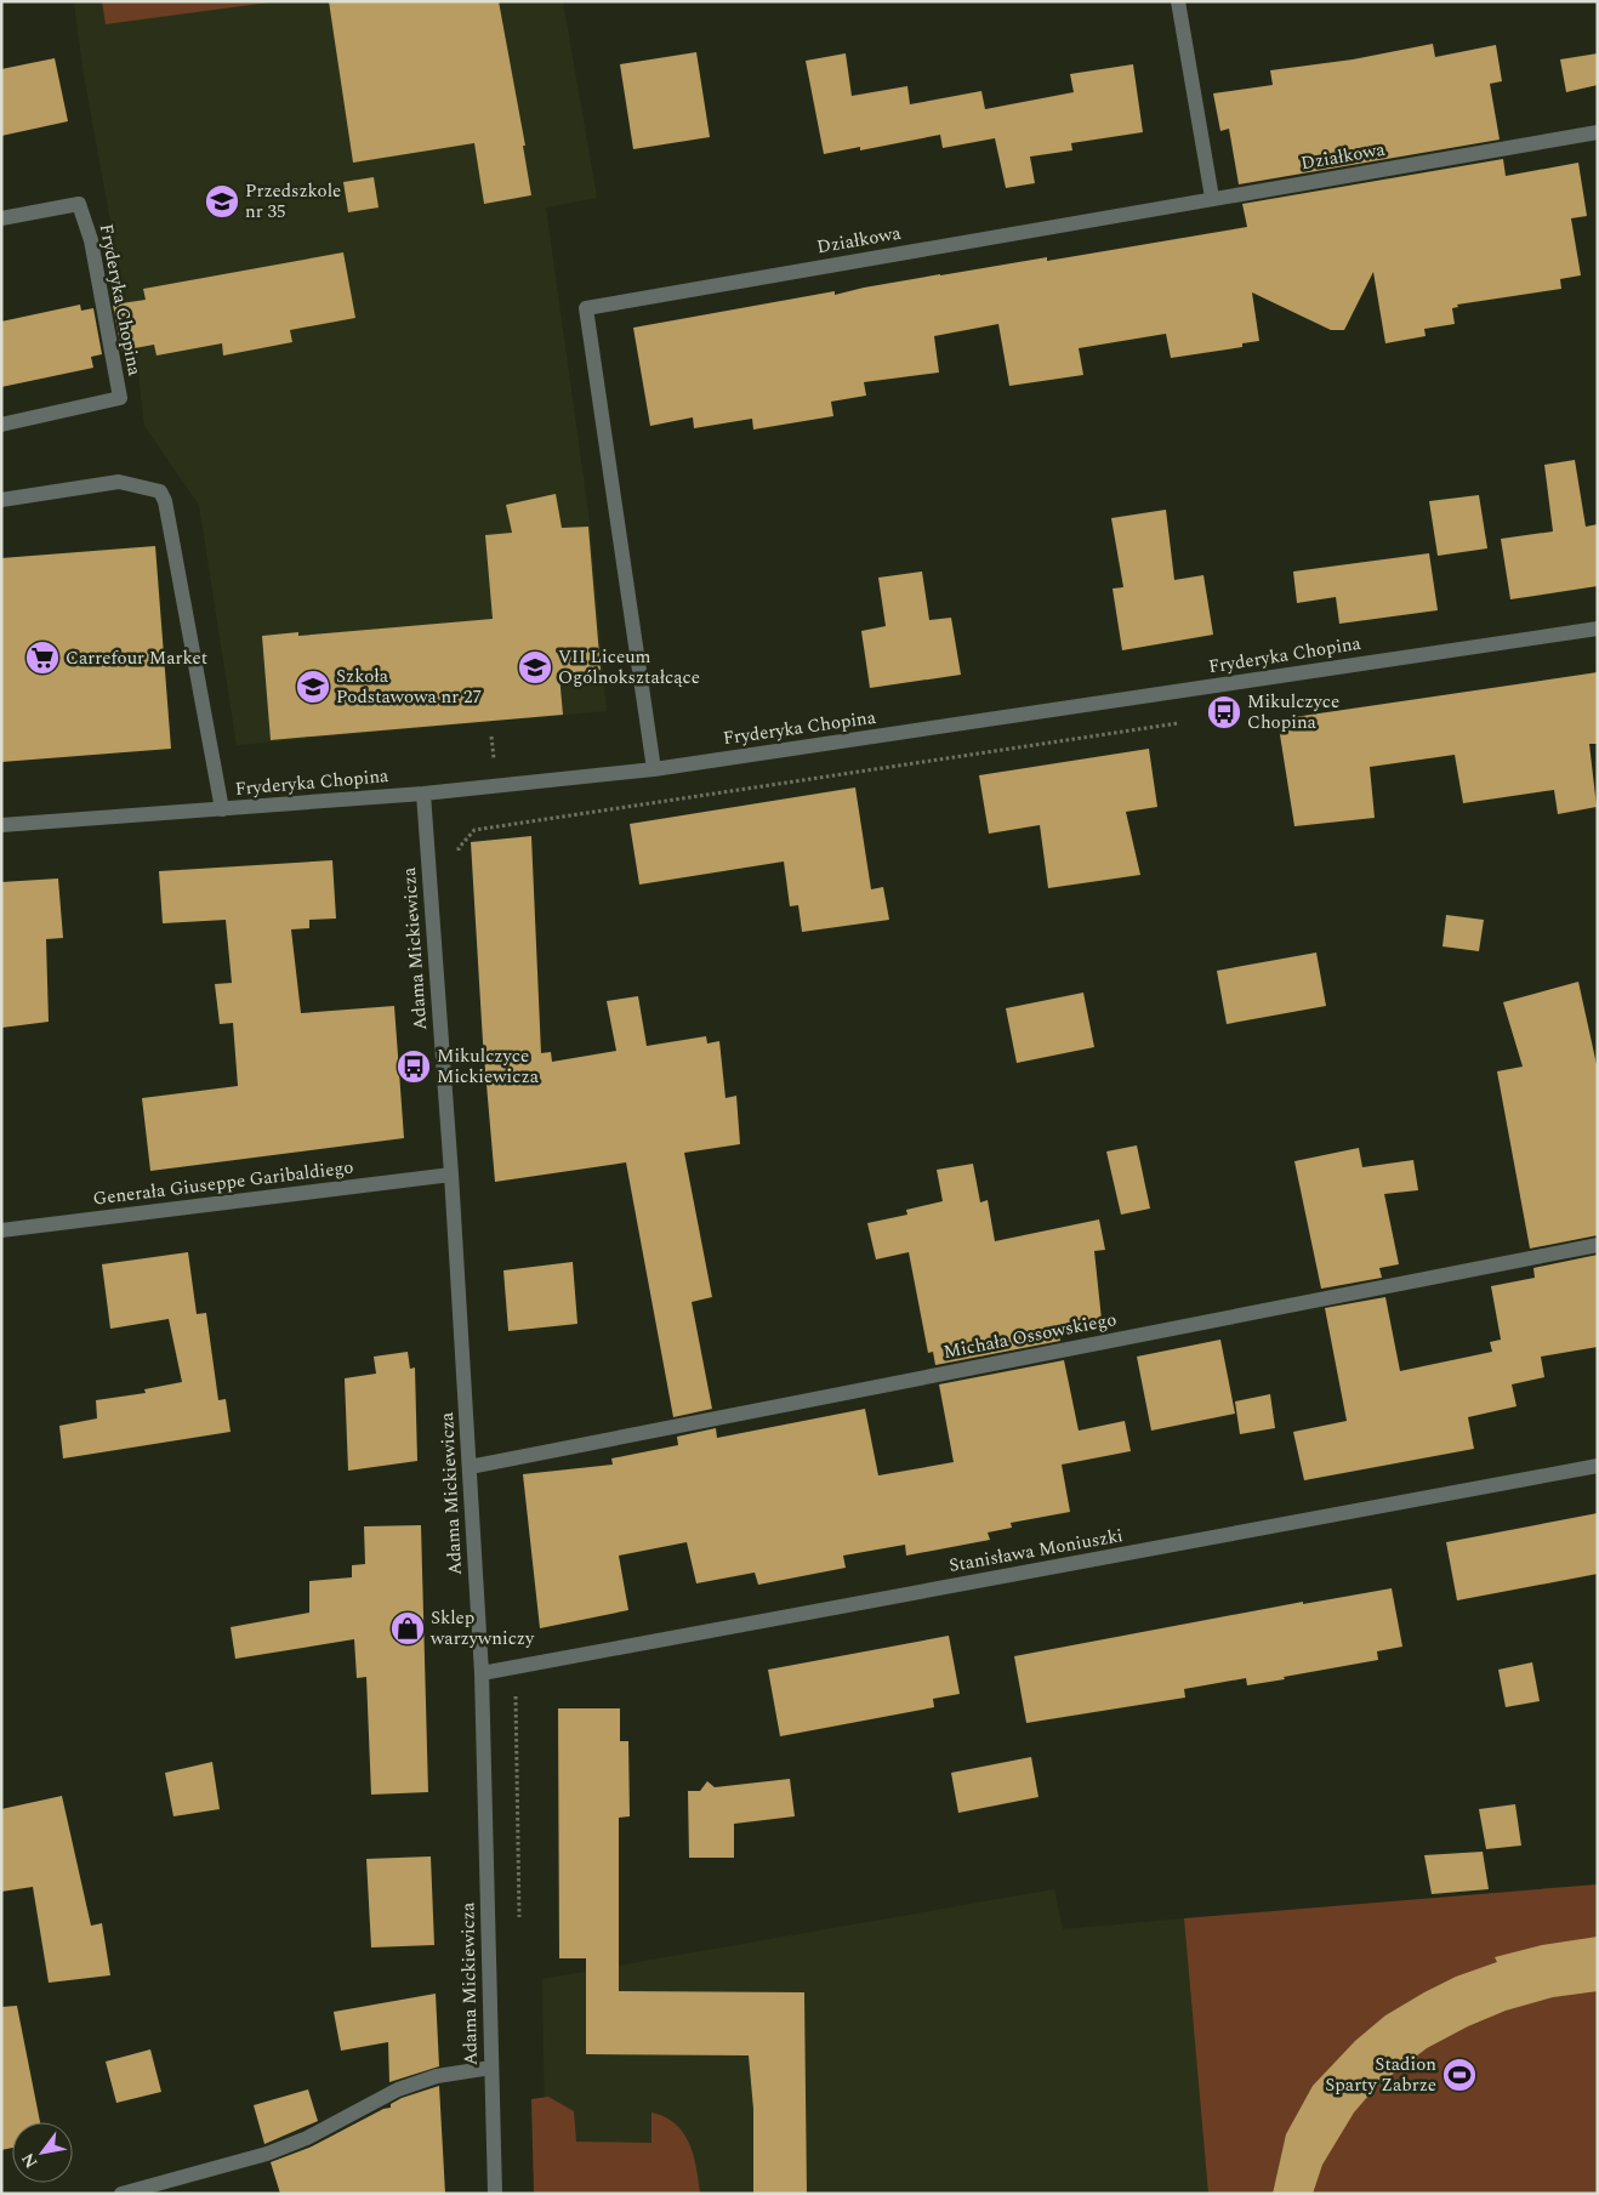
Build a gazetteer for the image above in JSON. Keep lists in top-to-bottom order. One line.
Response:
{"streets":{"street":["Działkowa","Fryderyka Chopina","Adama Mickiewicza","Generała Giuseppe Garibaldiego","Michała Ossowskiego","Stanisława Moniuszki"]},"crossings":[["Działkowa","Fryderyka Chopina"],["Fryderyka Chopina","Adama Mickiewicza"],["Adama Mickiewicza","Generała Giuseppe Garibaldiego"],["Adama Mickiewicza","Michała Ossowskiego"],["Adama Mickiewicza","Stanisława Moniuszki"]],"places":{"school or university":["Przedszkole nr 35","VII Liceum Ogólnokształcące","Szkoła Podstawowa nr 27"],"supermarket":["Carrefour Market"],"bus stop":["Mikulczyce Chopina","Mikulczyce Mickiewicza"],"shop":["Sklep warzywniczy"],"sports":["Stadion Sparty Zabrze"]},"north":"bottom left"}
